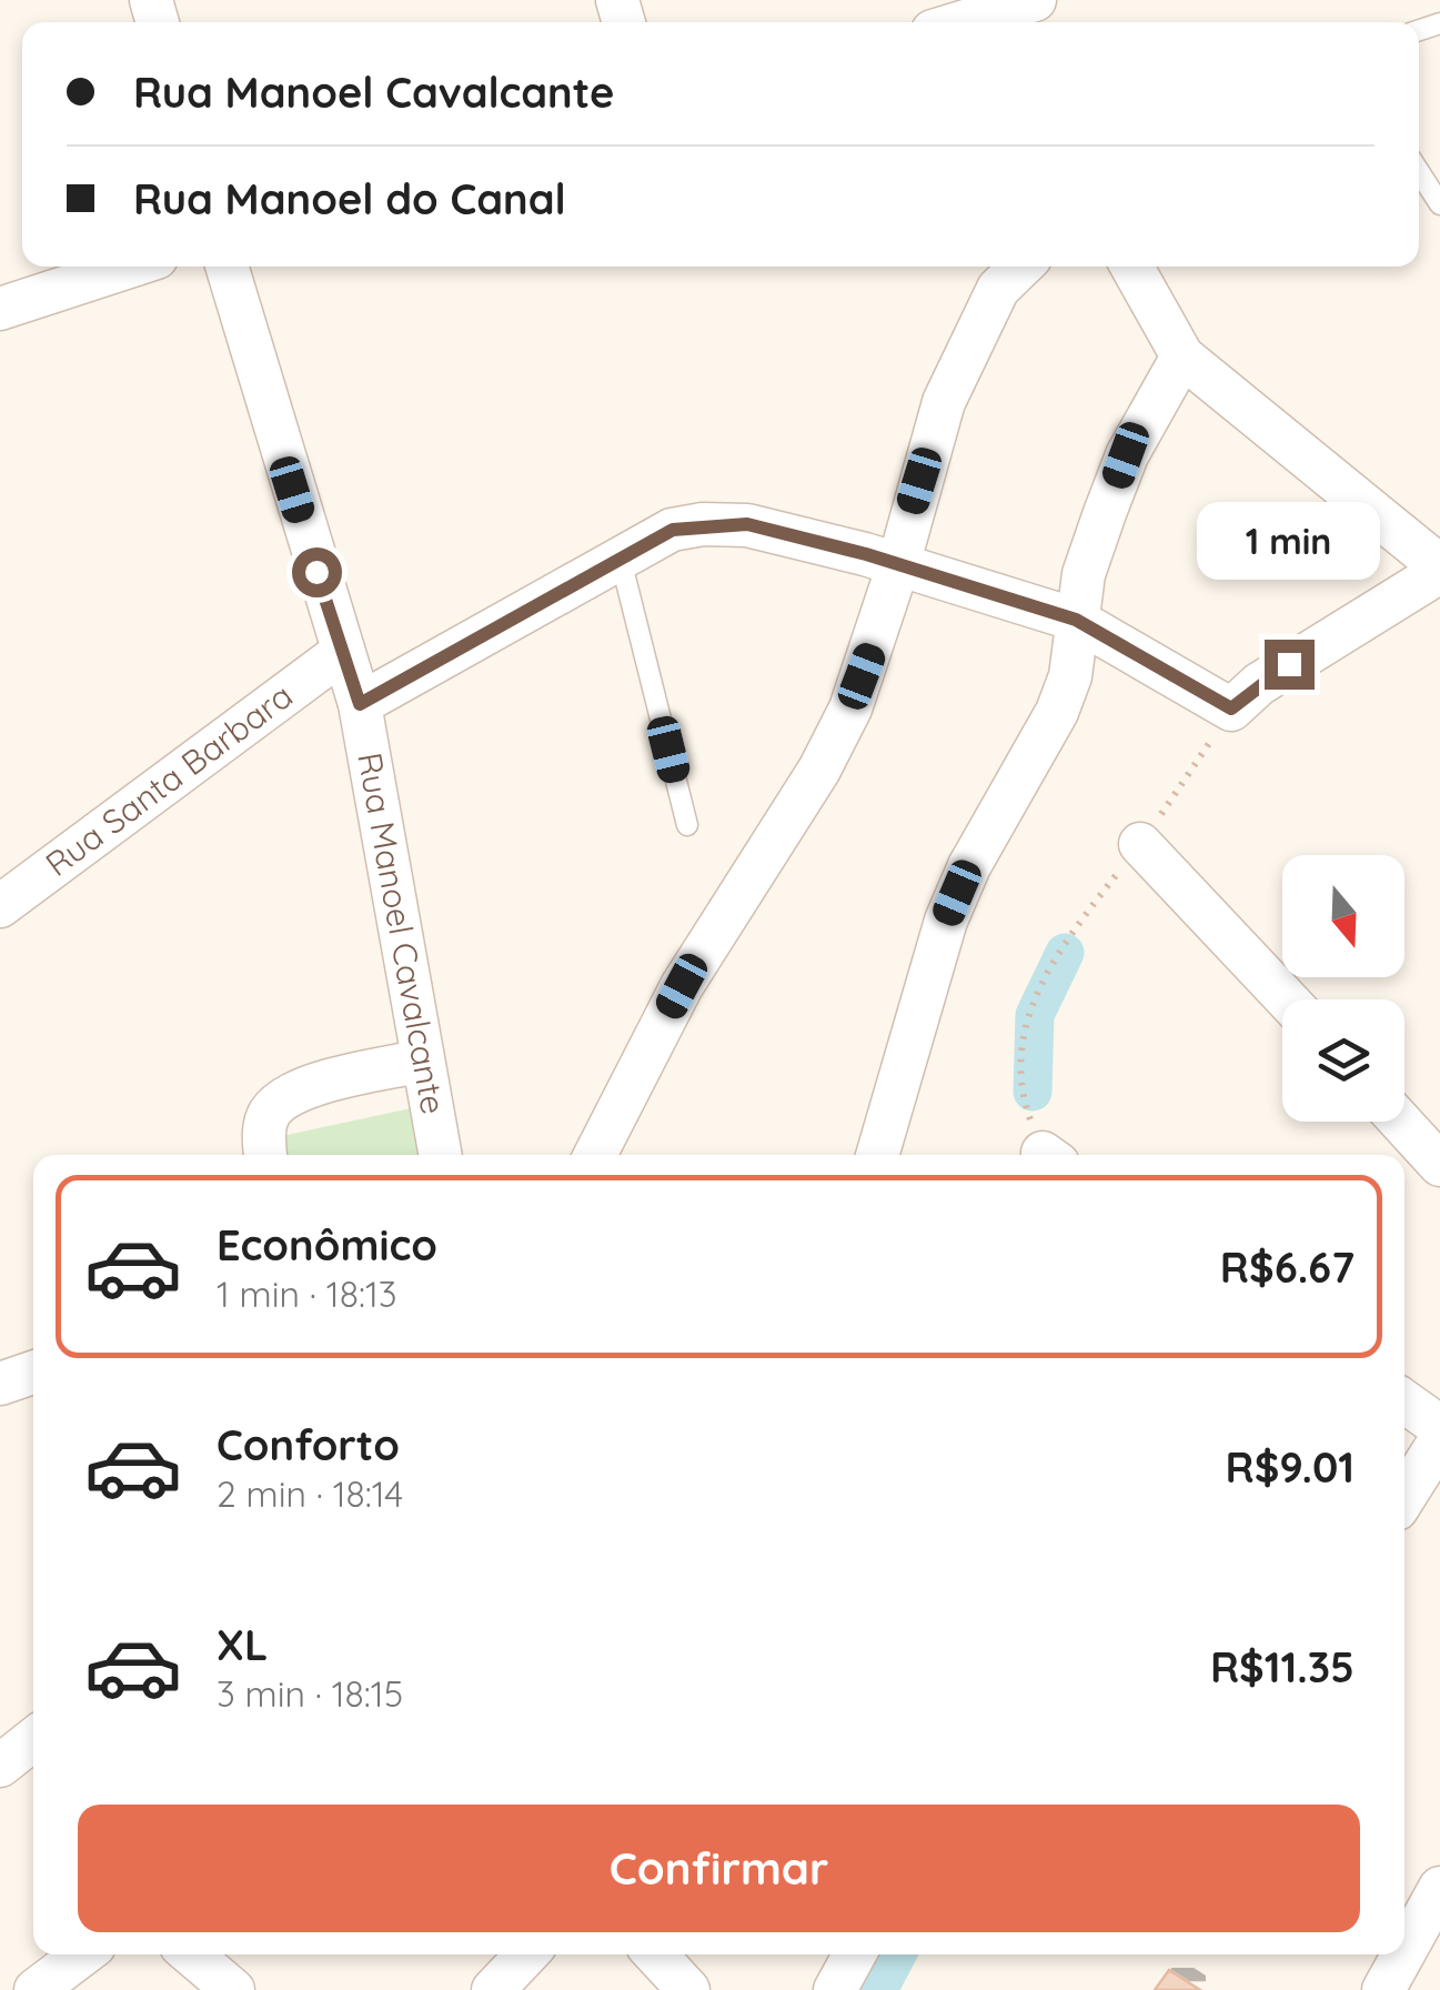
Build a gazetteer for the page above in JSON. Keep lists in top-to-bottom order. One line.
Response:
{"streets":{"street":["Rua Santa Barbara","Rua Manoel Cavalcante"]},"crossings":[["Rua Santa Barbara","Rua Manoel Cavalcante"]],"north":"bottom","page":{"banner":["Rua Manoel Cavalcante","Rua Manoel do Canal"],"bubble":"1 min","list":[{"name":"Econômico","note":"1 min · 18:13","value":"R$6.67"},{"name":"Conforto","note":"2 min · 18:14","value":"R$9.01"},{"name":"XL","note":"3 min · 18:15","value":"R$11.35"}],"buttons":"Confirmar"}}
